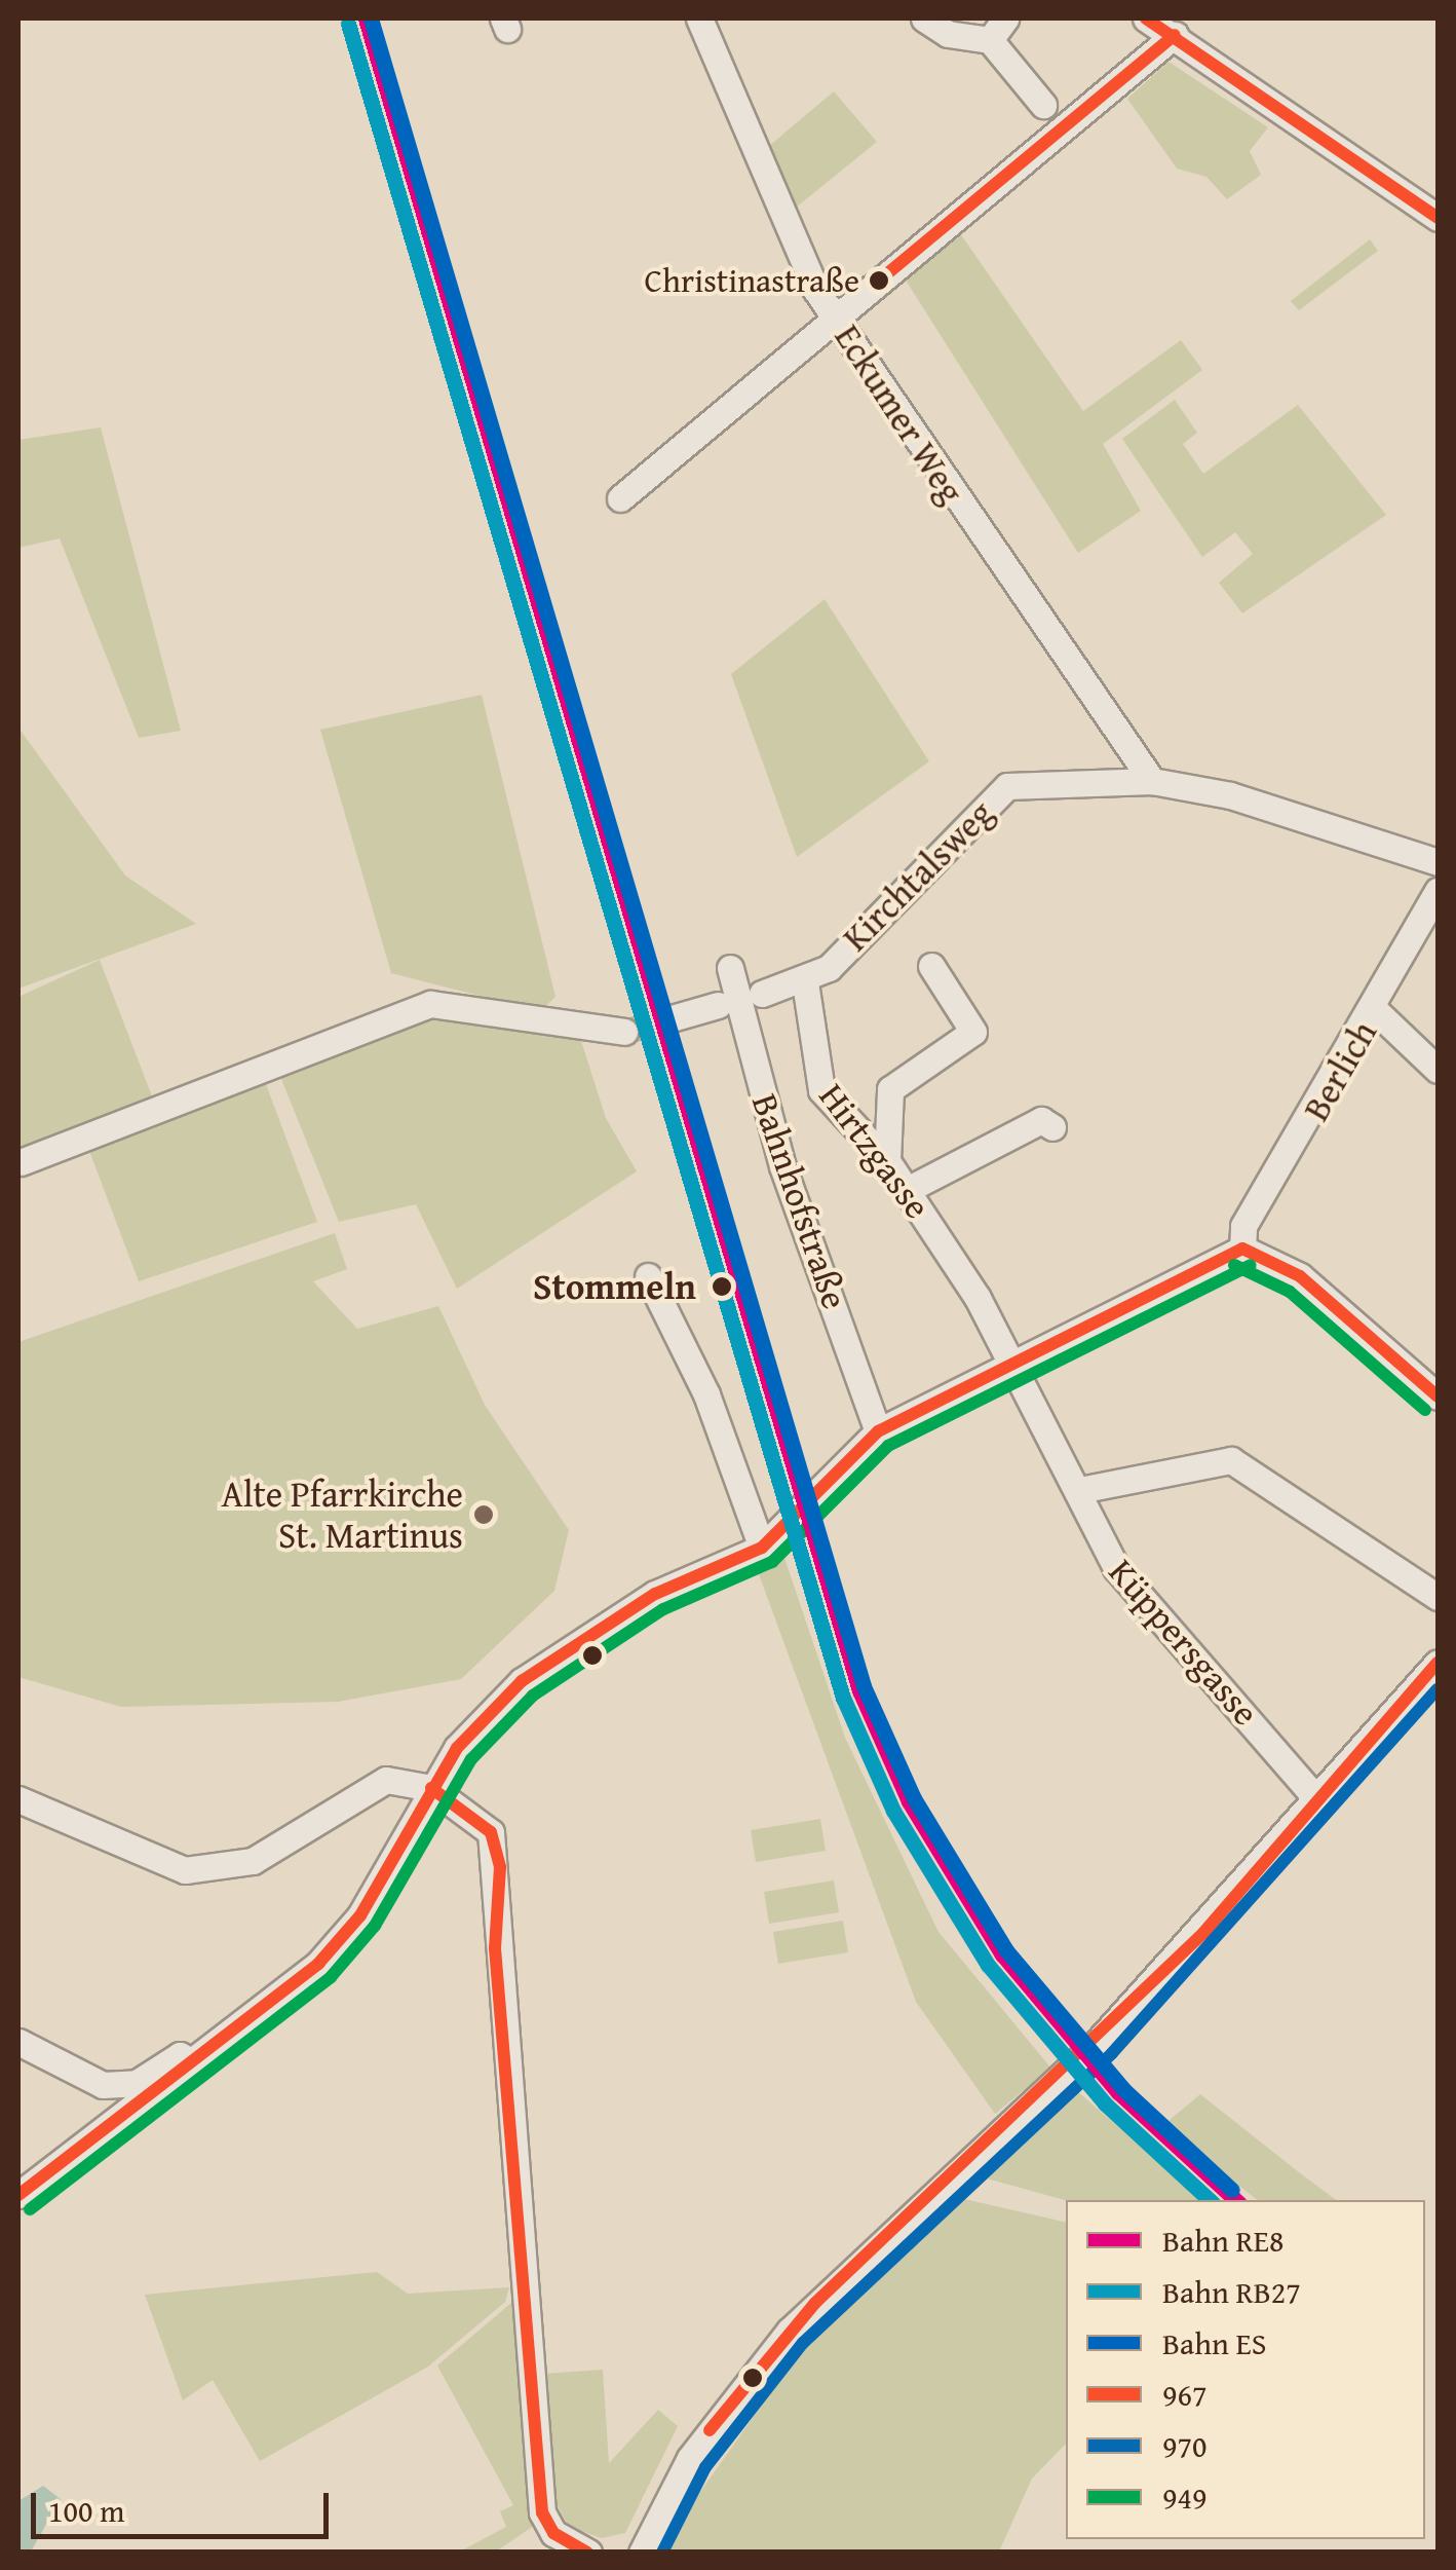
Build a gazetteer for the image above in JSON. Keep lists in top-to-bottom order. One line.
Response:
{"streets":{"street":["Eckumer Weg","Kirchtalsweg","Berlich","Hirtzgasse","Bahnhofstraße","Küppersgasse"]},"crossings":[["Eckumer Weg","Kirchtalsweg"],["Kirchtalsweg","Hirtzgasse"],["Hirtzgasse","Küppersgasse"]],"places":["Christinastraße","Stommeln","Alte Pfarrkirche St. Martinus"],"lines":["rail line RE8","rail line ES","transit line 967","rail line RB27","transit line 949","transit line 970"],"legend":["Bahn RE8","Bahn RB27","Bahn ES","967","970","949"],"scale_bar":"100 m"}
